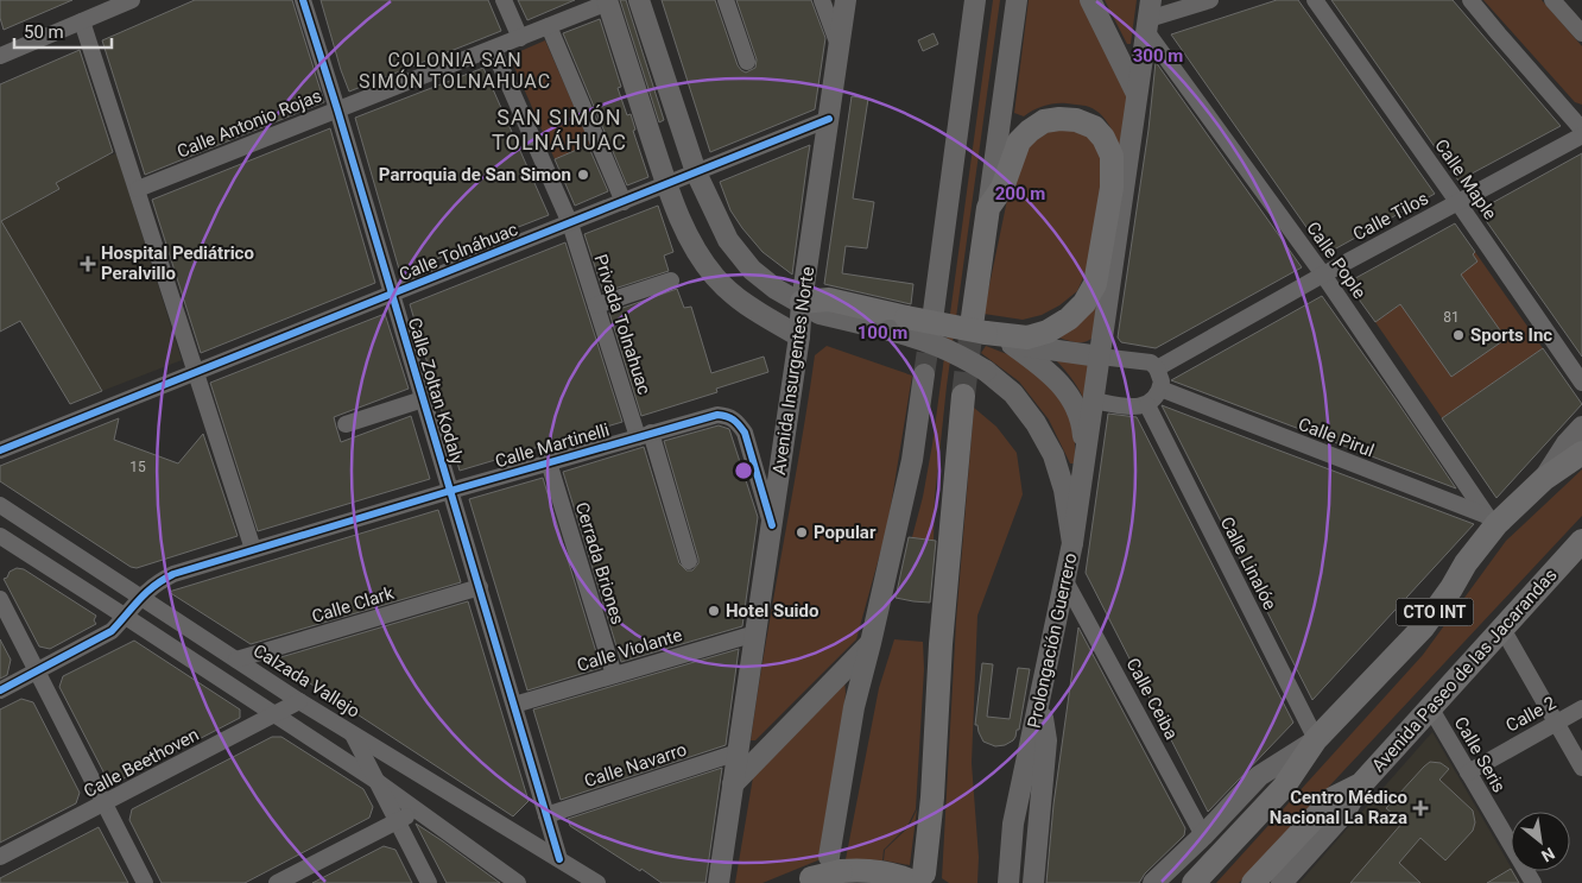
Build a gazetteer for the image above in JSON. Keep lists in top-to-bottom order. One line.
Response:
{"streets":{"highway":["CTO INT","Avenida Paseo de las Jacarandas"],"main road":["Avenida Insurgentes Norte","Prolongación Guerrero"],"street":["Calle Antonio Rojas","Calle Maple","Calle Tilos","Calle Tolnáhuac","Calle Pople","Privada Tolnahuac","Calle Zoltan Kodaly","Calle Pirul","Calle Martinelli","Cerrada Briones","Calle Linalóe","Calle Clark","Calle Violante","Calzada Vallejo","Calle Ceiba","Calle 2","Calle Seris","Calle Beethoven","Calle Navarro"]},"crossings":[["Calle Antonio Rojas","Privada Tolnahuac"],["Calle Antonio Rojas","Calle Zoltan Kodaly"],["Calle Maple","Calle Tilos"],["Calle Tilos","Calle Pople"],["Calle Tolnáhuac","Privada Tolnahuac"],["Calle Tolnáhuac","Avenida Insurgentes Norte"],["Calle Tolnáhuac","Calle Zoltan Kodaly"],["Calle Pople","Calle Pirul"],["Calle Pople","CTO INT"],["Privada Tolnahuac","Calle Martinelli"],["Avenida Insurgentes Norte","Calle Martinelli"],["Avenida Insurgentes Norte","Calle Violante"],["Avenida Insurgentes Norte","Calle Navarro"],["Calle Zoltan Kodaly","Calle Martinelli"],["Calle Zoltan Kodaly","Calle Clark"],["Calle Zoltan Kodaly","Calle Violante"],["Calle Zoltan Kodaly","Calzada Vallejo"],["Calle Zoltan Kodaly","Calle Navarro"],["Calle Pirul","CTO INT"],["Calle Martinelli","Cerrada Briones"],["Calle Martinelli","Calzada Vallejo"],["Cerrada Briones","Calle Violante"],["Calle Linalóe","CTO INT"],["Calle Clark","Calzada Vallejo"],["CTO INT","Avenida Paseo de las Jacarandas"],["CTO INT","Calle Ceiba"],["Prolongación Guerrero","Calle Ceiba"],["Avenida Paseo de las Jacarandas","Calle Seris"],["Calzada Vallejo","Calle Beethoven"],["Calle 2","Calle Seris"]],"districts":["COLONIA SAN SIMÓN TOLNAHUAC","SAN SIMÓN TOLNÁHUAC"],"places":{"other":["Parroquia de San Simon","Sports Inc","Popular","Hotel Suido"],"health":["Hospital Pediátrico Peralvillo","Centro Médico Nacional La Raza"]},"house_numbers":["81","15"],"scale_bar":"50 m","north":"bottom right","rings":["300 m","200 m","100 m"]}
